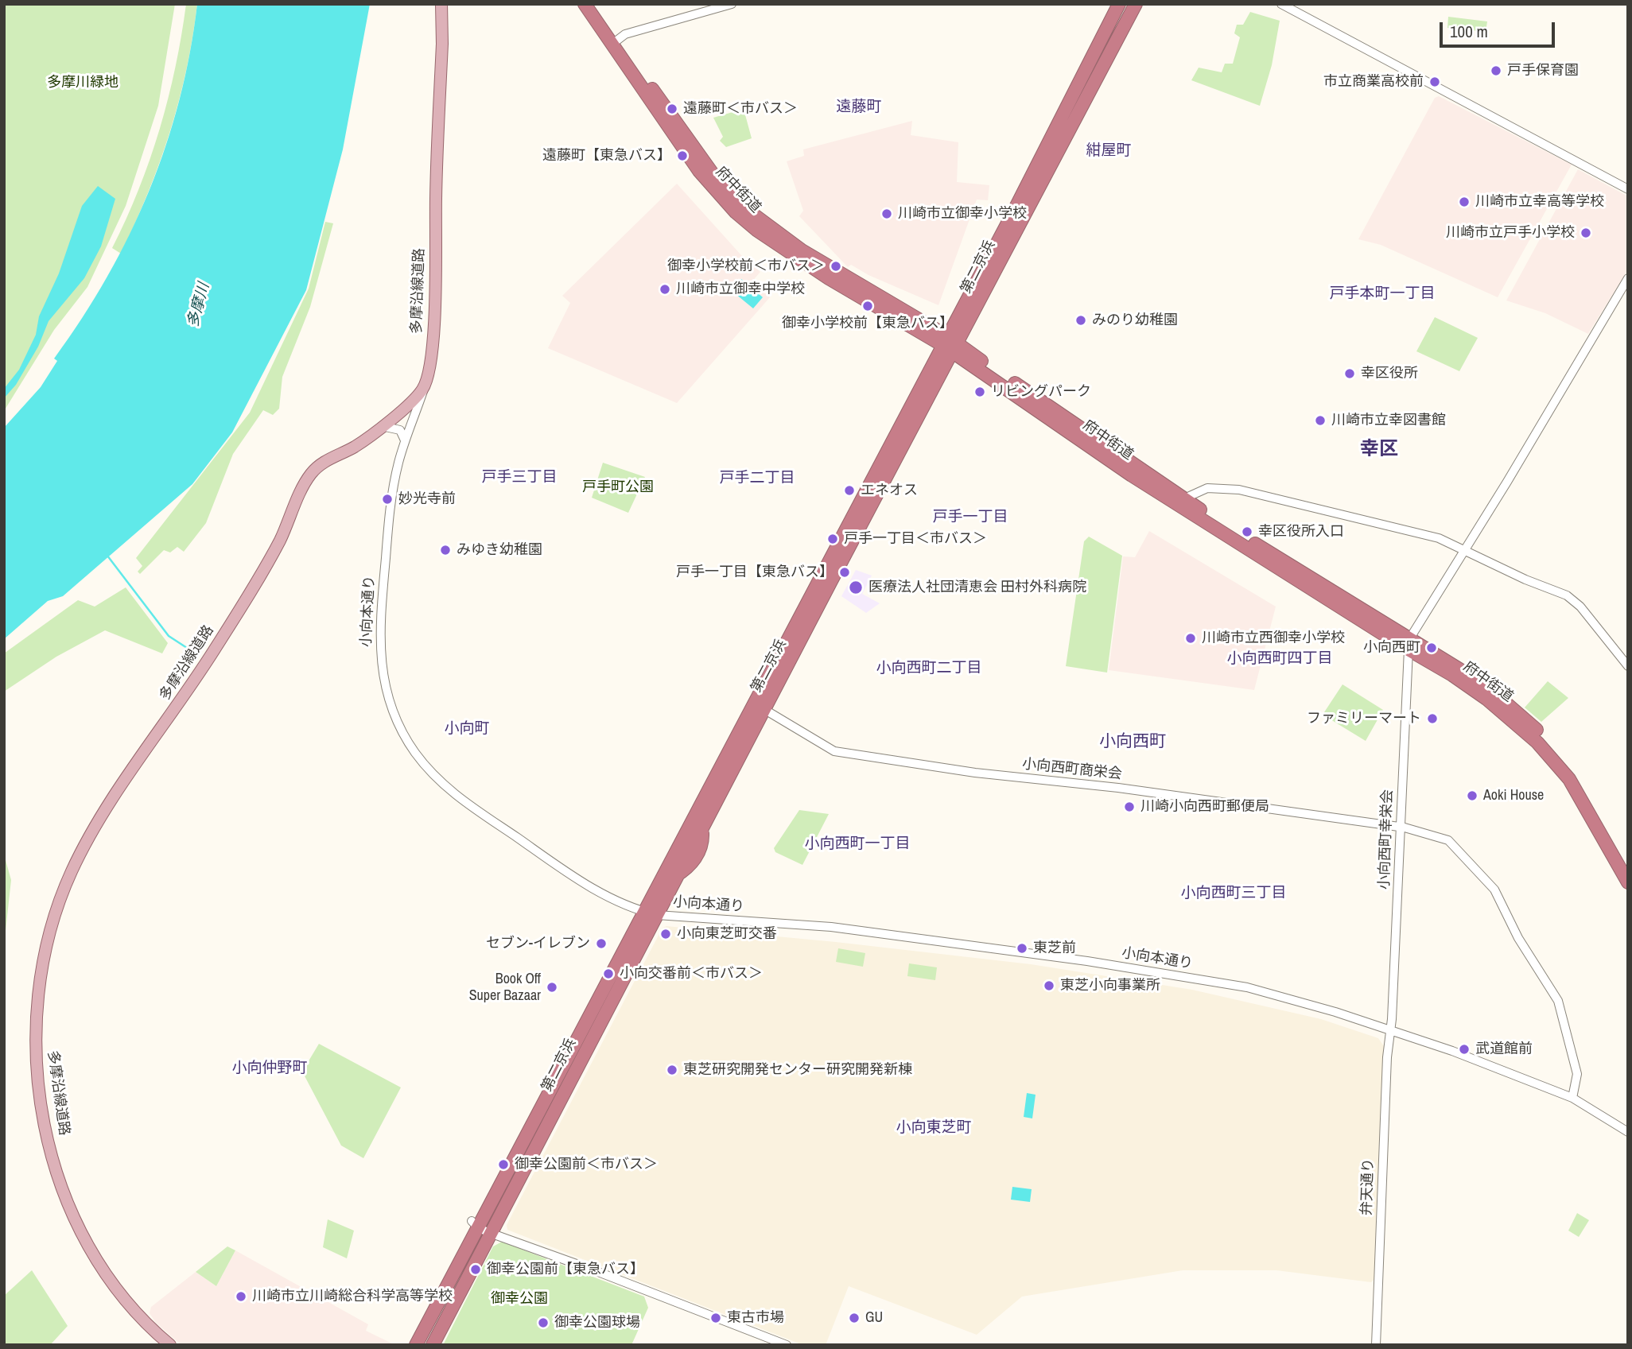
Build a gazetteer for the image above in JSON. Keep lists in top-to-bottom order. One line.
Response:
{"streets":{"highway":["府中街道","第二京浜"],"main road":["多摩沿線道路"],"street":["小向本通り","小向西町商栄会","小向西町幸栄会","弁天通り"]},"crossings":[["府中街道","第二京浜"],["府中街道","小向西町幸栄会"],["第二京浜","小向本通り"],["第二京浜","小向西町商栄会"],["多摩沿線道路","小向本通り"],["小向本通り","小向西町商栄会"],["小向本通り","小向西町幸栄会"],["小向本通り","弁天通り"],["小向西町商栄会","小向西町幸栄会"],["小向西町幸栄会","弁天通り"]],"districts":["遠藤町","紺屋町","戸手本町一丁目","幸区","戸手三丁目","戸手二丁目","戸手一丁目","小向西町四丁目","小向西町二丁目","小向町","小向西町","小向西町一丁目","小向西町三丁目","小向仲野町","小向東芝町"],"water":["多摩川"],"parks":["多摩川緑地","戸手町公園","御幸公園"],"places":["戸手保育園","市立商業高校前","遠藤町＜市バス＞","遠藤町【東急バス】","川崎市立幸高等学校","川崎市立御幸小学校","川崎市立戸手小学校","御幸小学校前＜市バス＞","川崎市立御幸中学校","御幸小学校前【東急バス】","みのり幼稚園","幸区役所","リビングパーク","川崎市立幸図書館","エネオス","妙光寺前","幸区役所入口","戸手一丁目＜市バス＞","みゆき幼稚園","戸手一丁目【東急バス】","医療法人社団清恵会 田村外科病院","川崎市立西御幸小学校","小向西町","ファミリーマート","Aoki House","川崎小向西町郵便局","小向東芝町交番","セブン-イレブン","東芝前","小向交番前＜市バス＞","東芝小向事業所","Book Off Super Bazaar","武道館前","東芝研究開発センター研究開発新棟","御幸公園前＜市バス＞","御幸公園前【東急バス】","川崎市立川崎総合科学高等学校","東古市場","GU","御幸公園球場"],"scale_bar":"100 m"}
